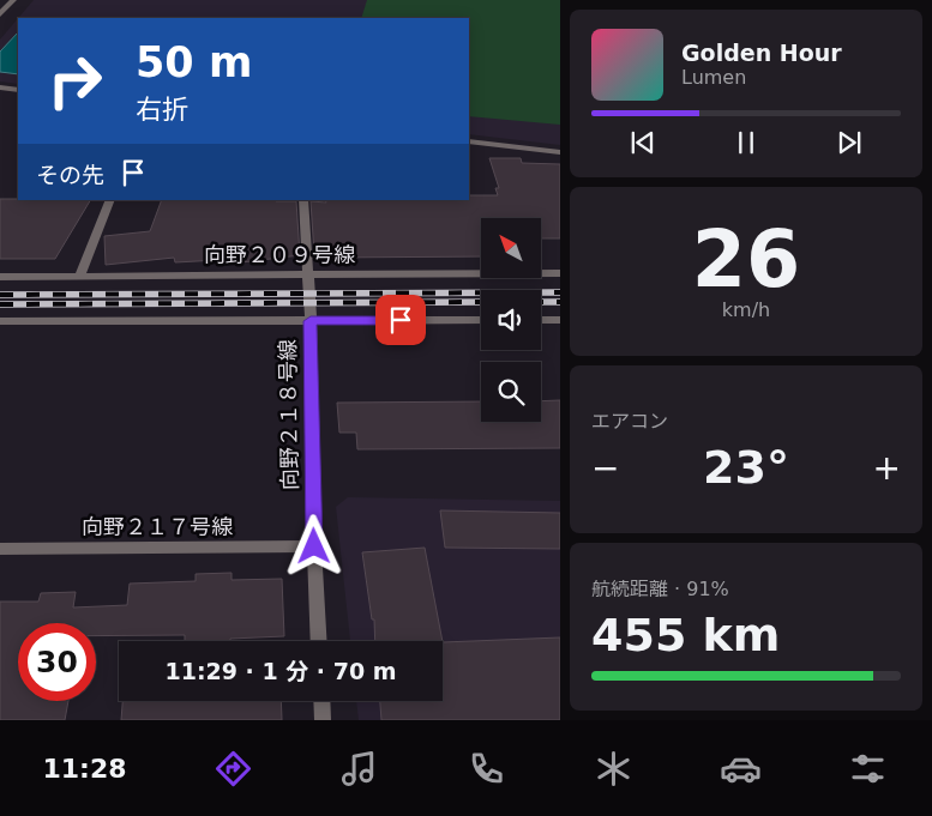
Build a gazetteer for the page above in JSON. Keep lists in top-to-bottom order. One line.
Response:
{"streets":{"street":["向野２０９号線","向野２１８号線","向野２１７号線"]},"crossings":[["向野２０９号線","向野２１８号線"],["向野２１８号線","向野２１７号線"]],"north":"top left","page":{"turn":["50 m","右折"],"song":["Golden Hour","Lumen"],"then":"その先","tile":[["26","km/h"],"エアコン",["航続距離 · 91%","455 km"]],"heat":["−","23°","+"],"limit":"30","trip":"11:29 · 1 分 · 70 m","tabs":"11:28"}}
